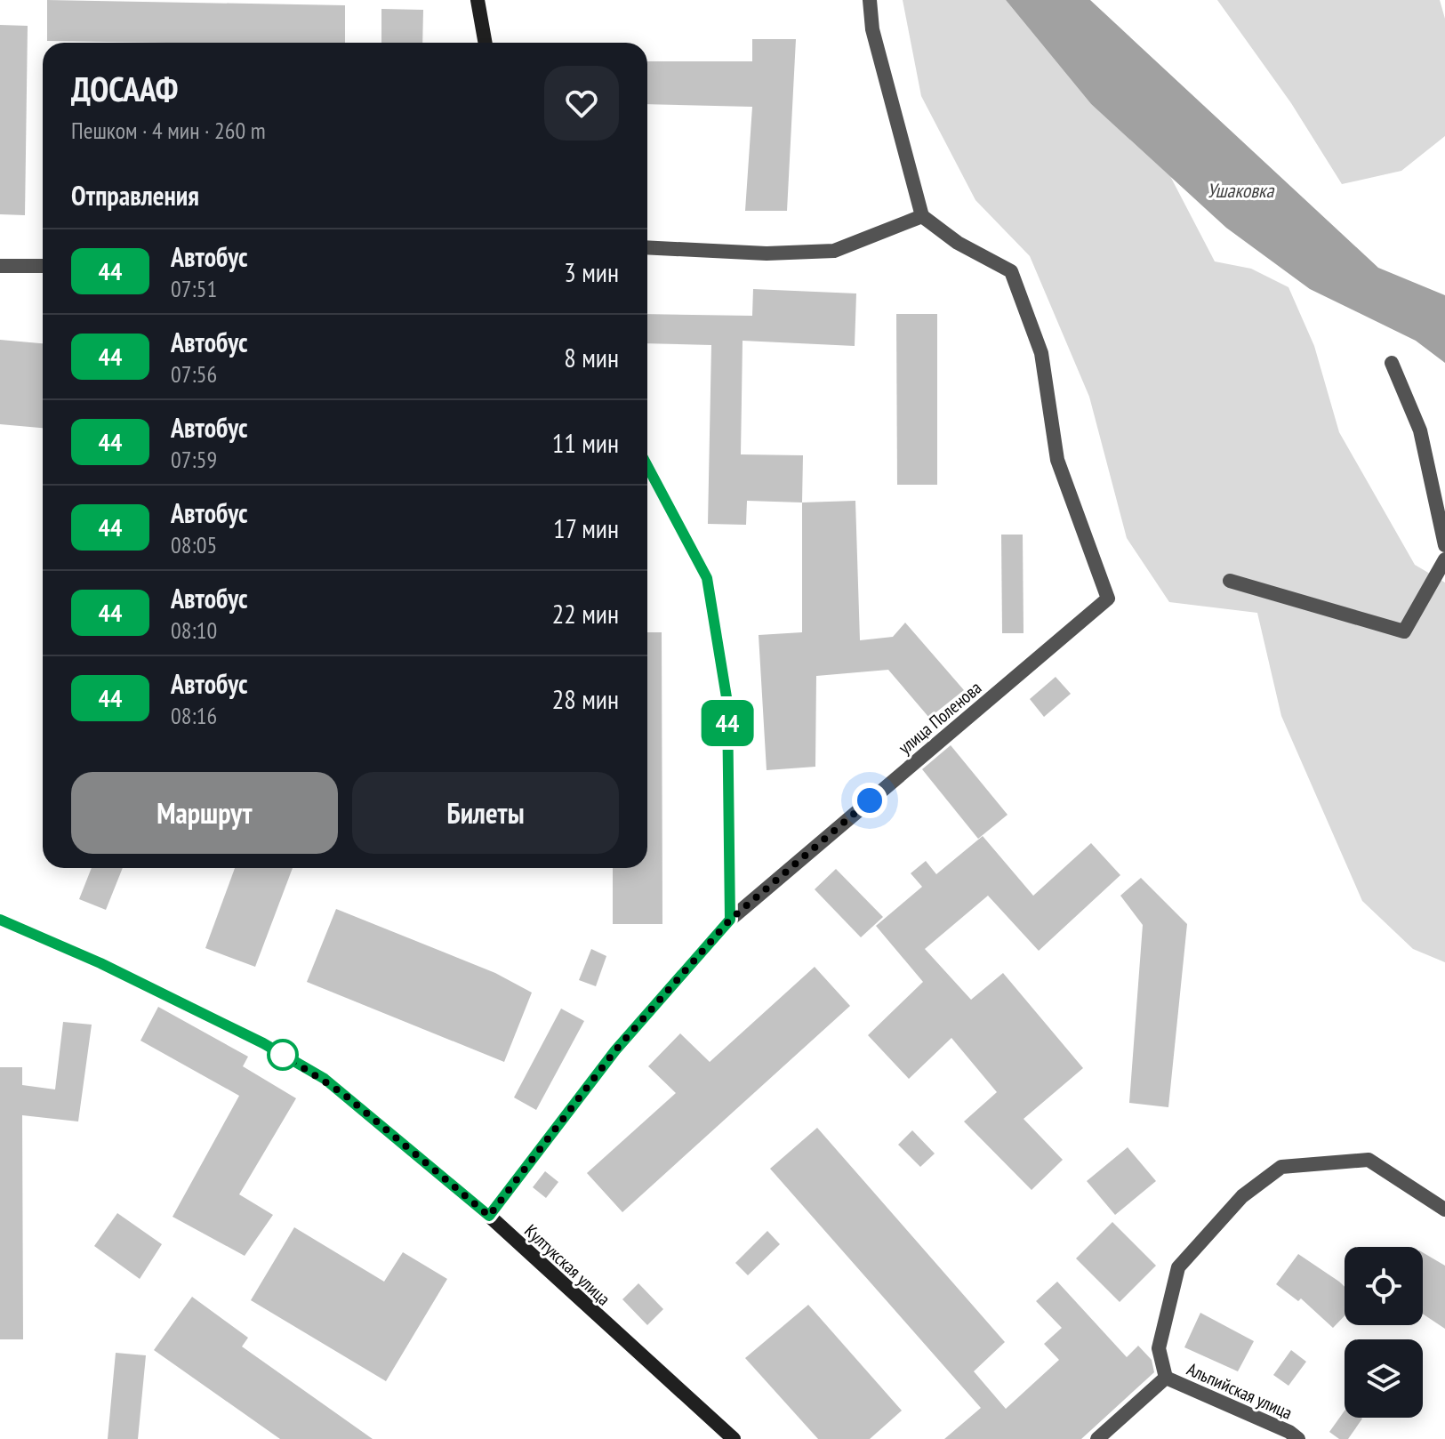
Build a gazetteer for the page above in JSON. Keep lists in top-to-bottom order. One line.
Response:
{"streets":{"street":["улица Поленова","Култукская улица","Альпийская улица"]},"crossings":[["улица Поленова","Култукская улица"]],"water":["Ушаковка"],"lines":["bus line 44"],"page":{"on_map":"44","heading":[["ДОСААФ","Пешком · 4 мин · 260 m"],"Отправления"],"list":[{"mark":"44","name":"Автобус","note":"07:51","value":"3 мин"},{"mark":"44","name":"Автобус","note":"07:56","value":"8 мин"},{"mark":"44","name":"Автобус","note":"07:59","value":"11 мин"},{"mark":"44","name":"Автобус","note":"08:05","value":"17 мин"},{"mark":"44","name":"Автобус","note":"08:10","value":"22 мин"},{"mark":"44","name":"Автобус","note":"08:16","value":"28 мин"}],"buttons":["Маршрут","Билеты"]}}
